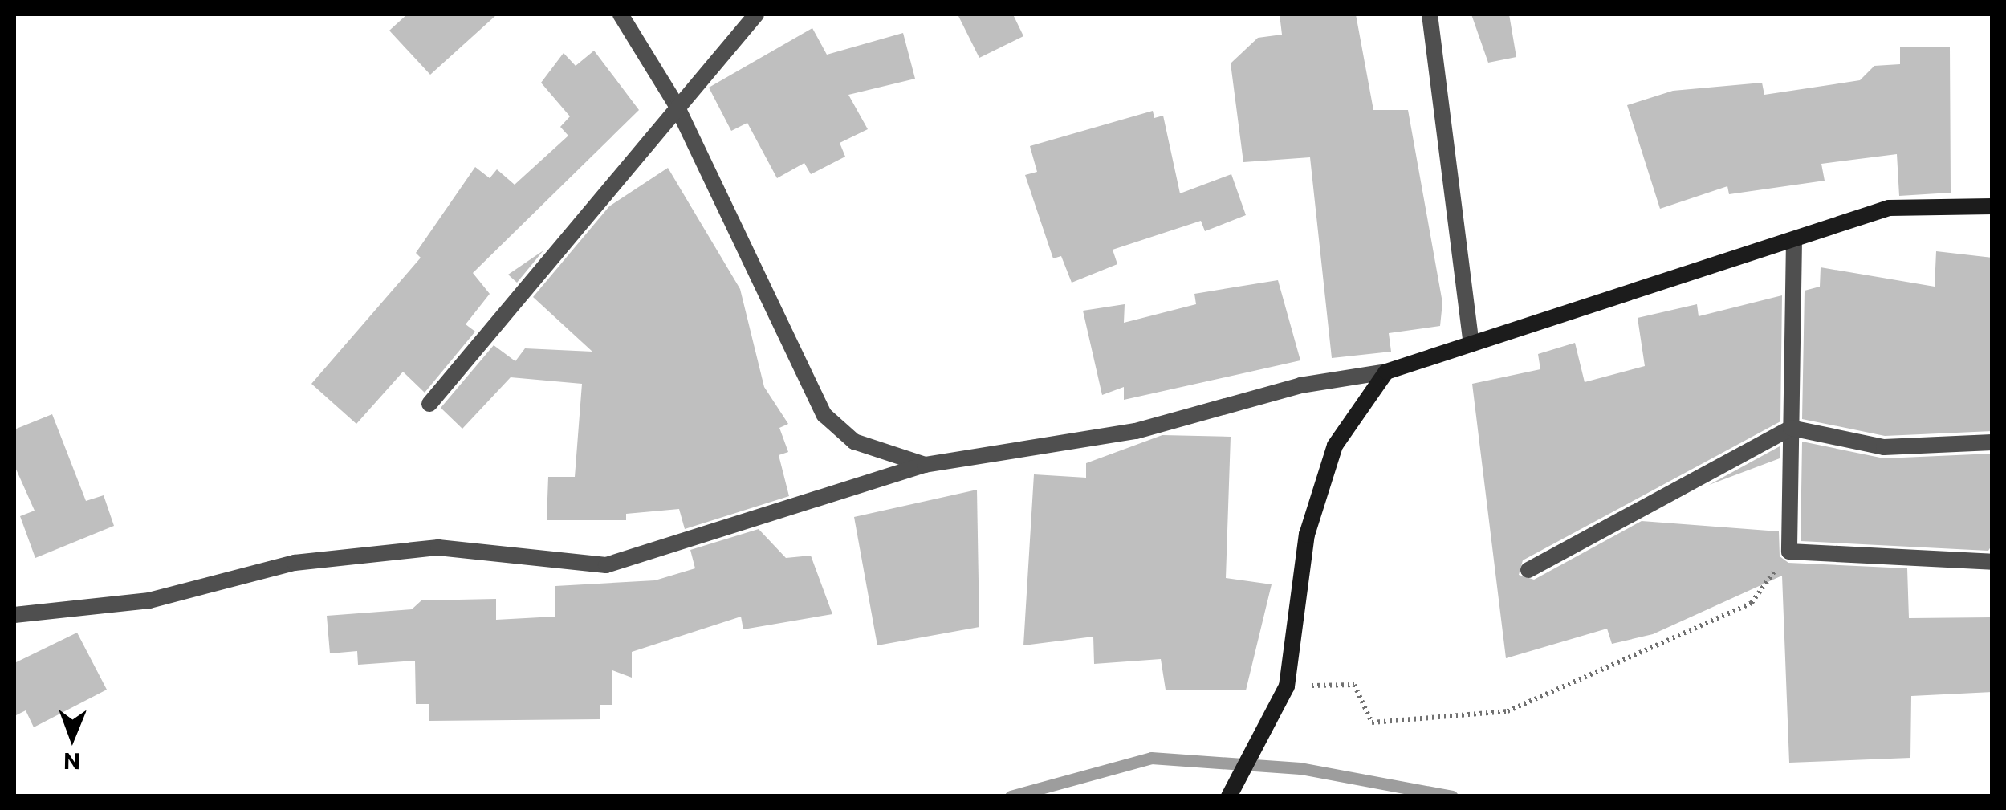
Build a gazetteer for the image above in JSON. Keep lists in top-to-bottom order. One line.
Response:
{"north":"bottom"}
